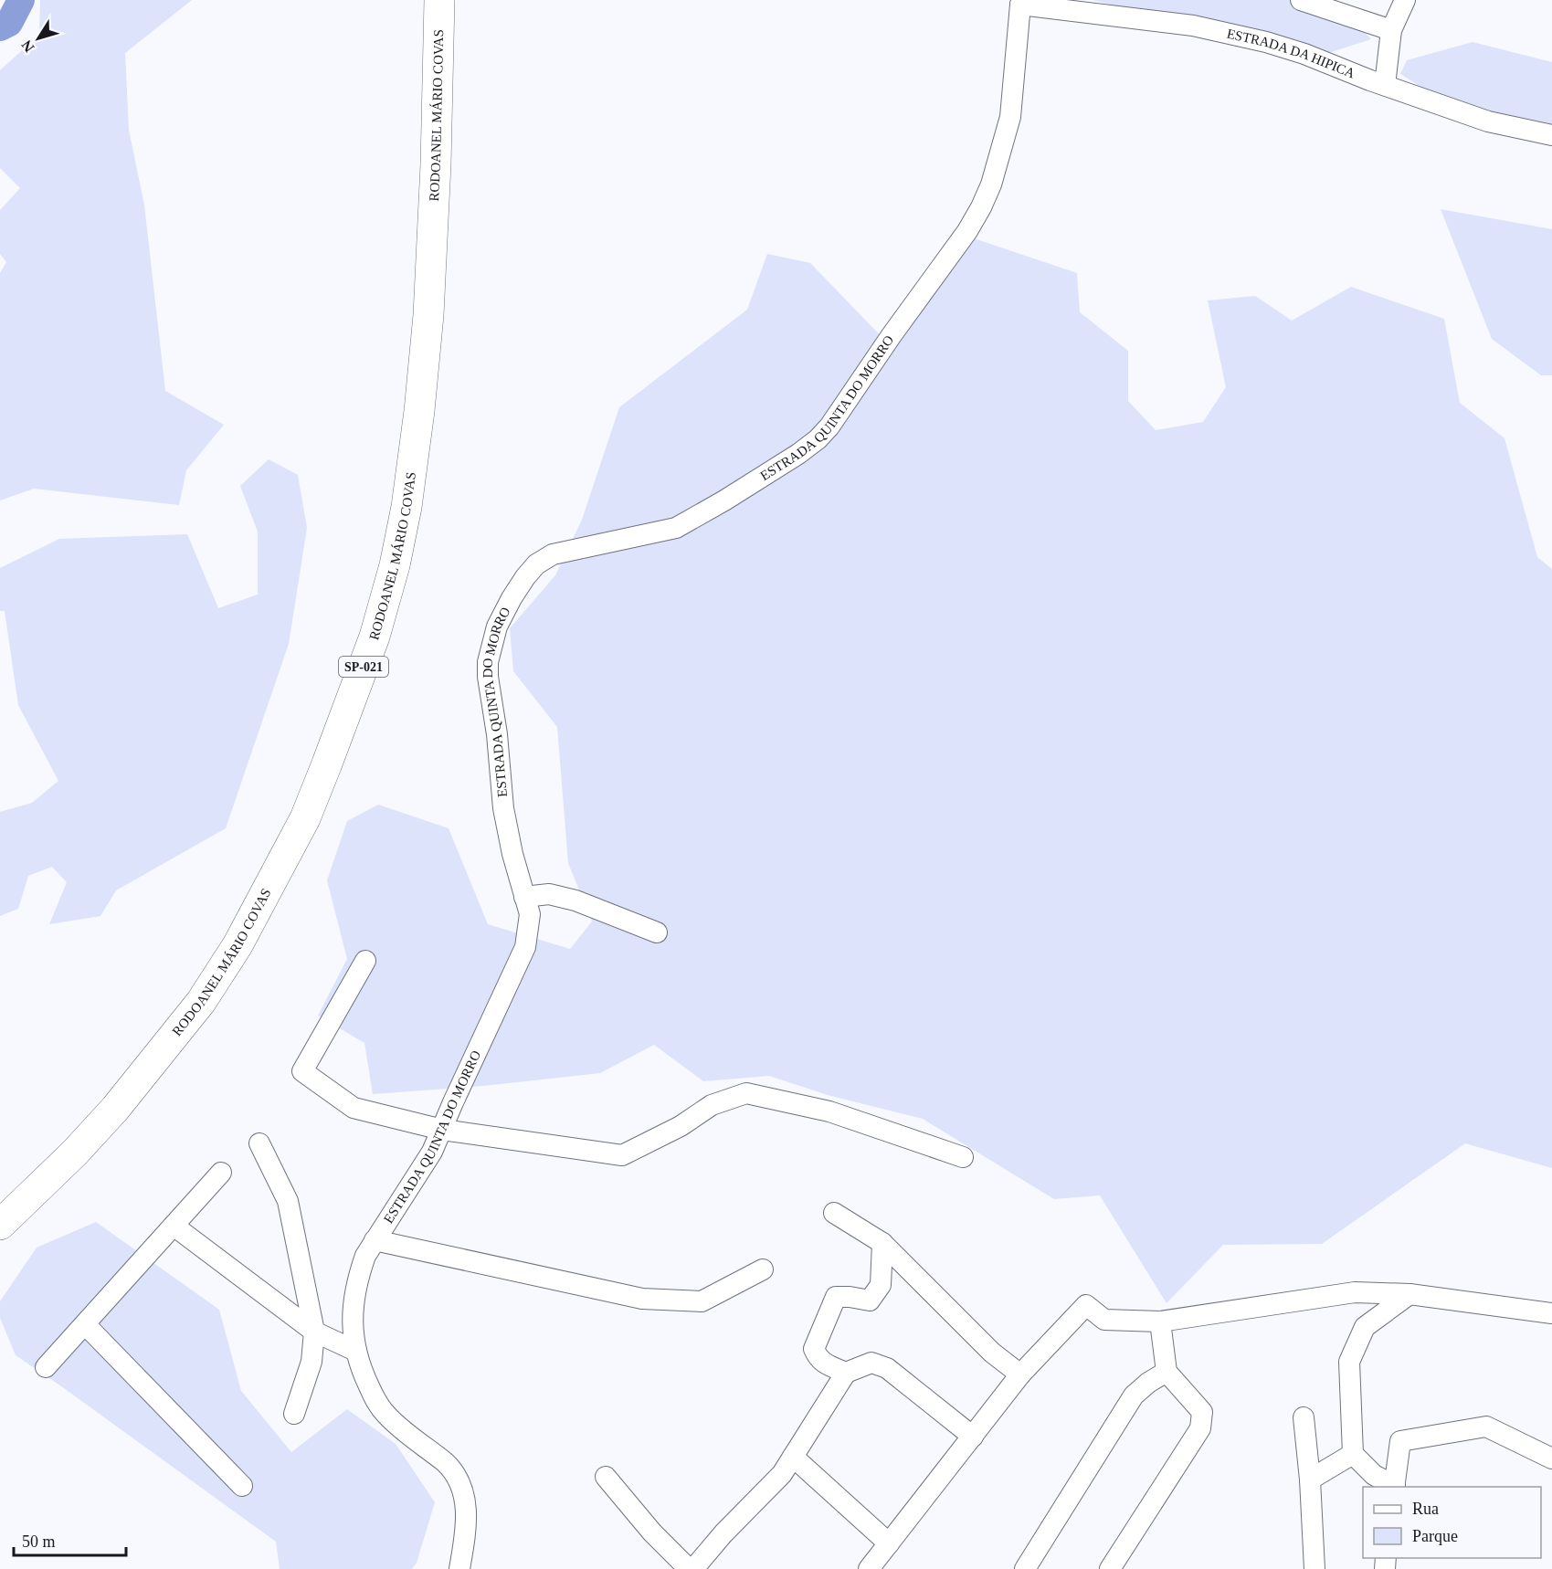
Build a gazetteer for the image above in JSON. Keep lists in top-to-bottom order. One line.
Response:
{"streets":{"highway":["RODOANEL MÁRIO COVAS","SP-021"],"street":["ESTRADA DA HIPICA","ESTRADA QUINTA DO MORRO"]},"crossings":[["ESTRADA DA HIPICA","ESTRADA QUINTA DO MORRO"]],"legend":["Rua","Parque"],"scale_bar":"50 m","north":"bottom left"}
